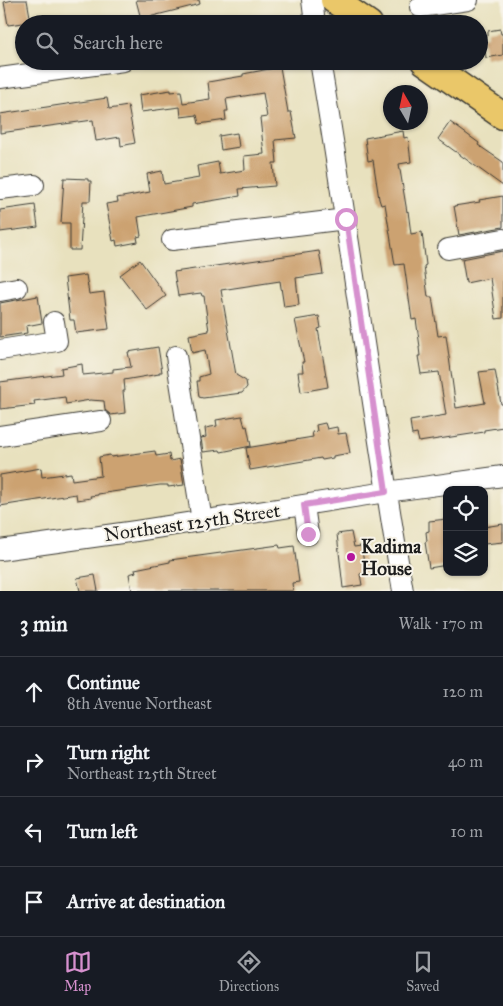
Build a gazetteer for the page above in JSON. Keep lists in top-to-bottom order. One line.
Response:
{"streets":{"street":["Northeast 125th Street"]},"places":["Kadima House"],"north":"top","page":{"search":"Search here","heading":["3 min","Walk · 170 m"],"list":[["Continue","8th Avenue Northeast","120 m"],["Turn right","Northeast 125th Street","40 m"],["Turn left","10 m"],"Arrive at destination"],"nav":["Map","Directions","Saved"]}}
